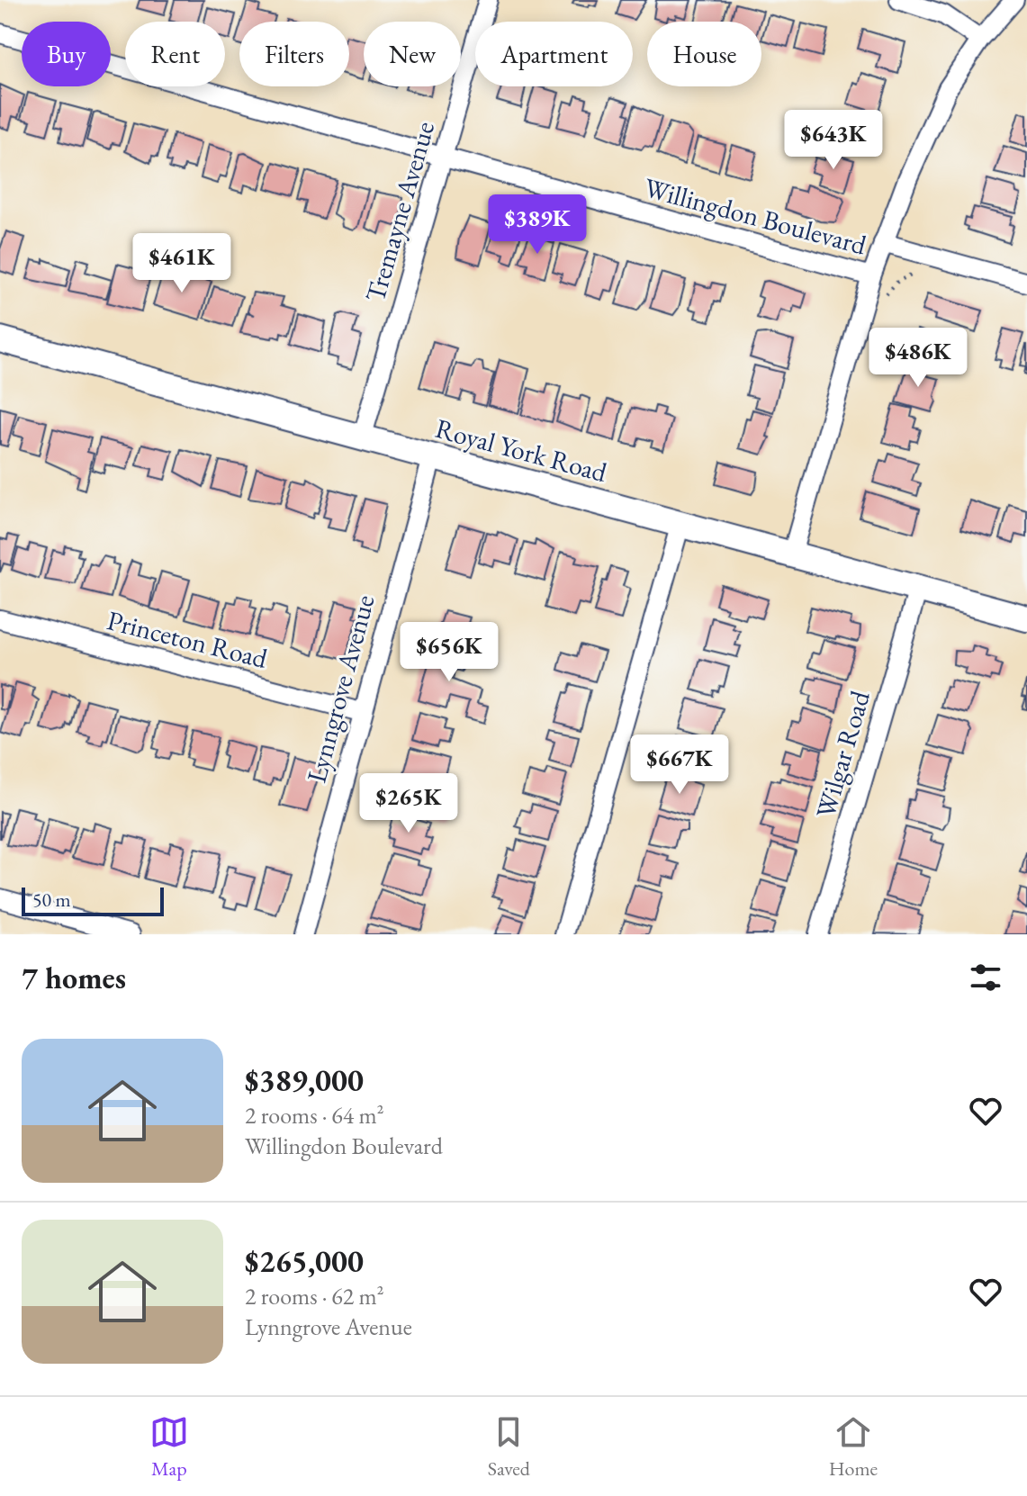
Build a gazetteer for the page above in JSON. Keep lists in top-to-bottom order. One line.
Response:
{"streets":{"main road":["Royal York Road"],"street":["Tremayne Avenue","Willingdon Boulevard","Princeton Road","Lynngrove Avenue","Wilgar Road"]},"crossings":[["Tremayne Avenue","Willingdon Boulevard"],["Tremayne Avenue","Royal York Road"],["Royal York Road","Lynngrove Avenue"],["Royal York Road","Wilgar Road"],["Princeton Road","Lynngrove Avenue"]],"scale_bar":"50 m","page":{"chip":["Buy","Rent","Filters","New","Apartment","House"],"price":["$643K","$389K","$461K","$486K","$656K","$667K","$265K"],"scale":"50 m","heading":"7 homes","list":[{"name":"$389,000","note":"2 rooms · 64 m² · Willingdon Boulevard"},{"name":"$265,000","note":"2 rooms · 62 m² · Lynngrove Avenue"}],"tabs":["Map","Saved","Home"]}}
